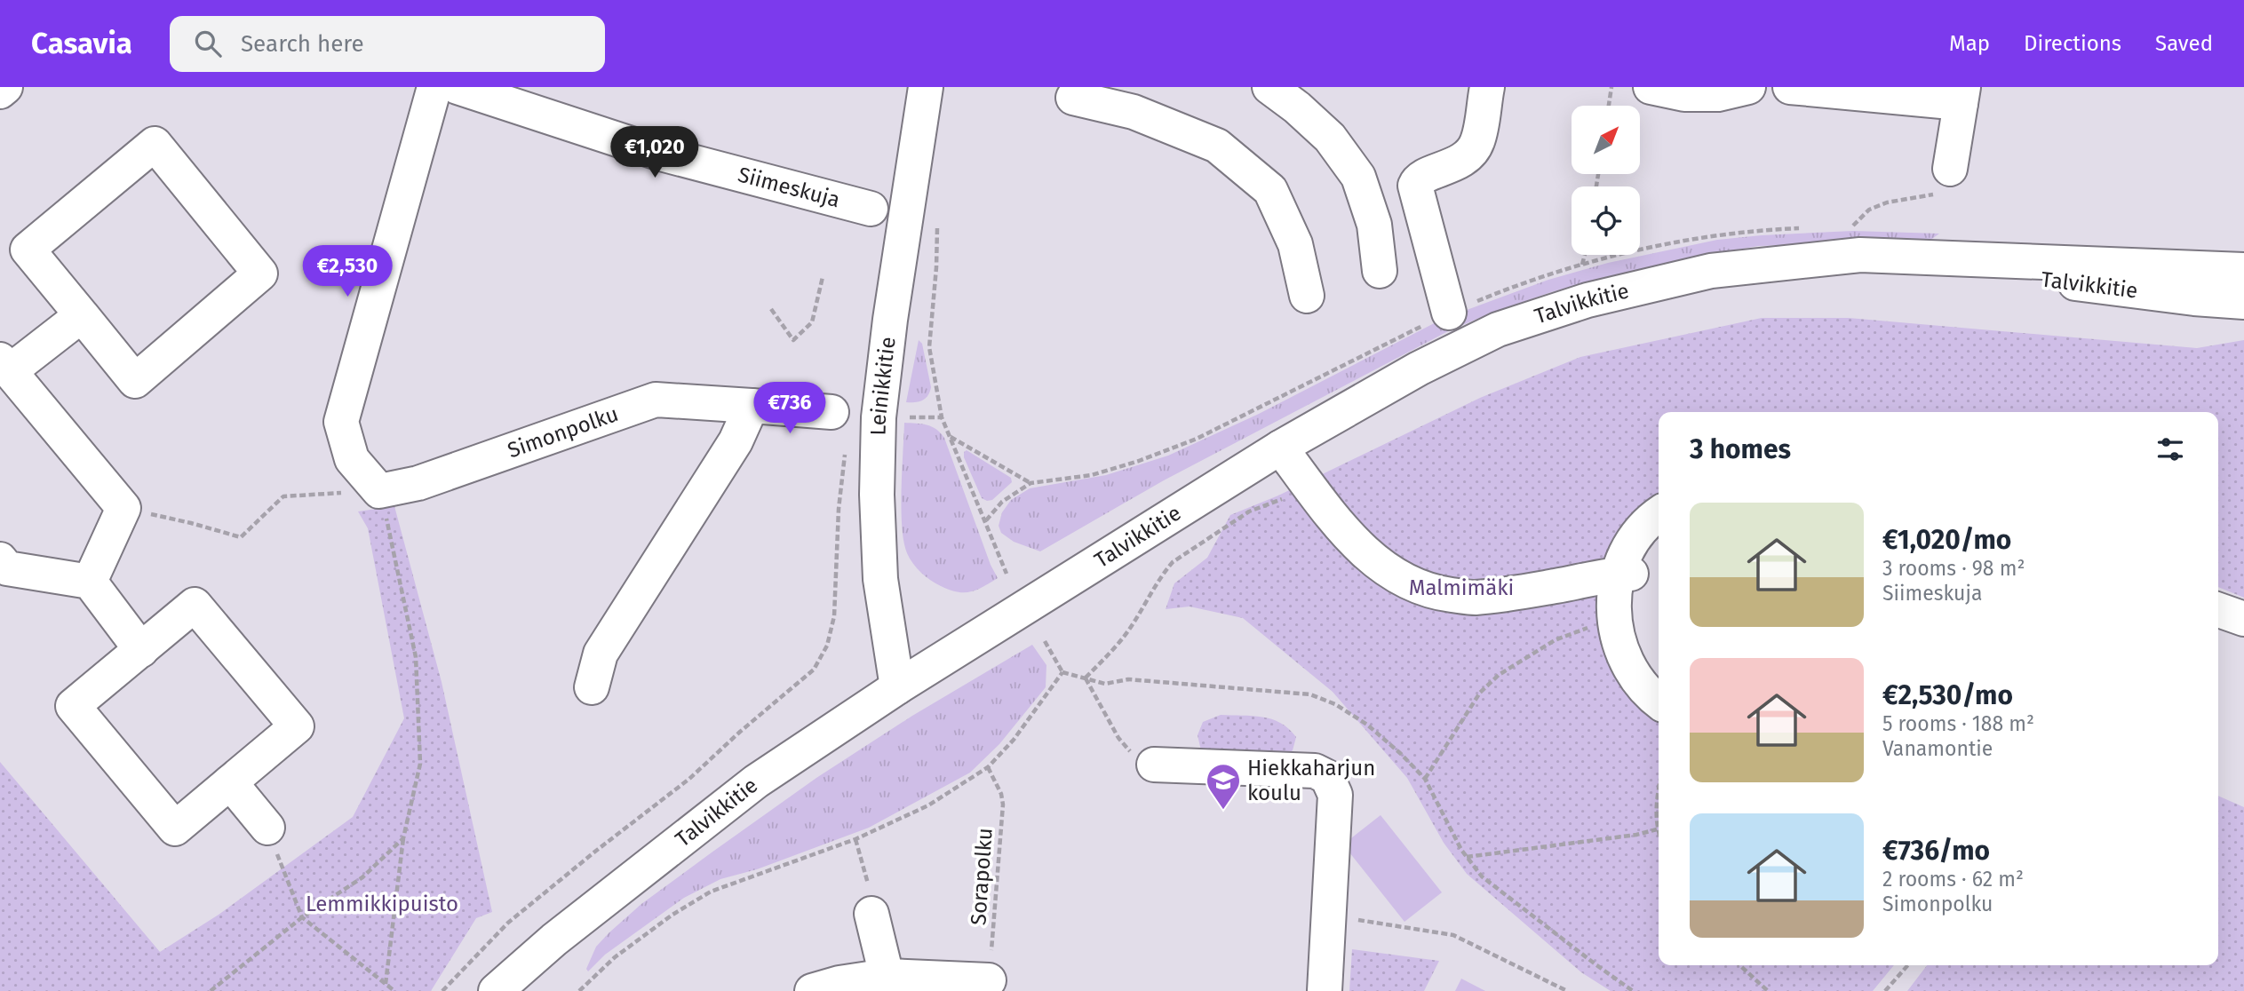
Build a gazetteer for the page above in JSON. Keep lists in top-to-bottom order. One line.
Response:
{"streets":{"main road":["Siimeskuja","Talvikkitie","Leinikkitie","Simonpolku"],"path":["Sorapolku"]},"crossings":[["Talvikkitie","Leinikkitie"]],"parks":["Malmimäki","Lemmikkipuisto"],"places":{"school or university":["Hiekkaharjun koulu"]},"north":"top right","page":{"header":"Casavia","search":"Search here","nav":["Map","Directions","Saved"],"price":["€1,020","€2,530","€736"],"heading":"3 homes","list":[{"name":"€1,020/mo","note":"3 rooms · 98 m² · Siimeskuja"},{"name":"€2,530/mo","note":"5 rooms · 188 m² · Vanamontie"},{"name":"€736/mo","note":"2 rooms · 62 m² · Simonpolku"}]}}
